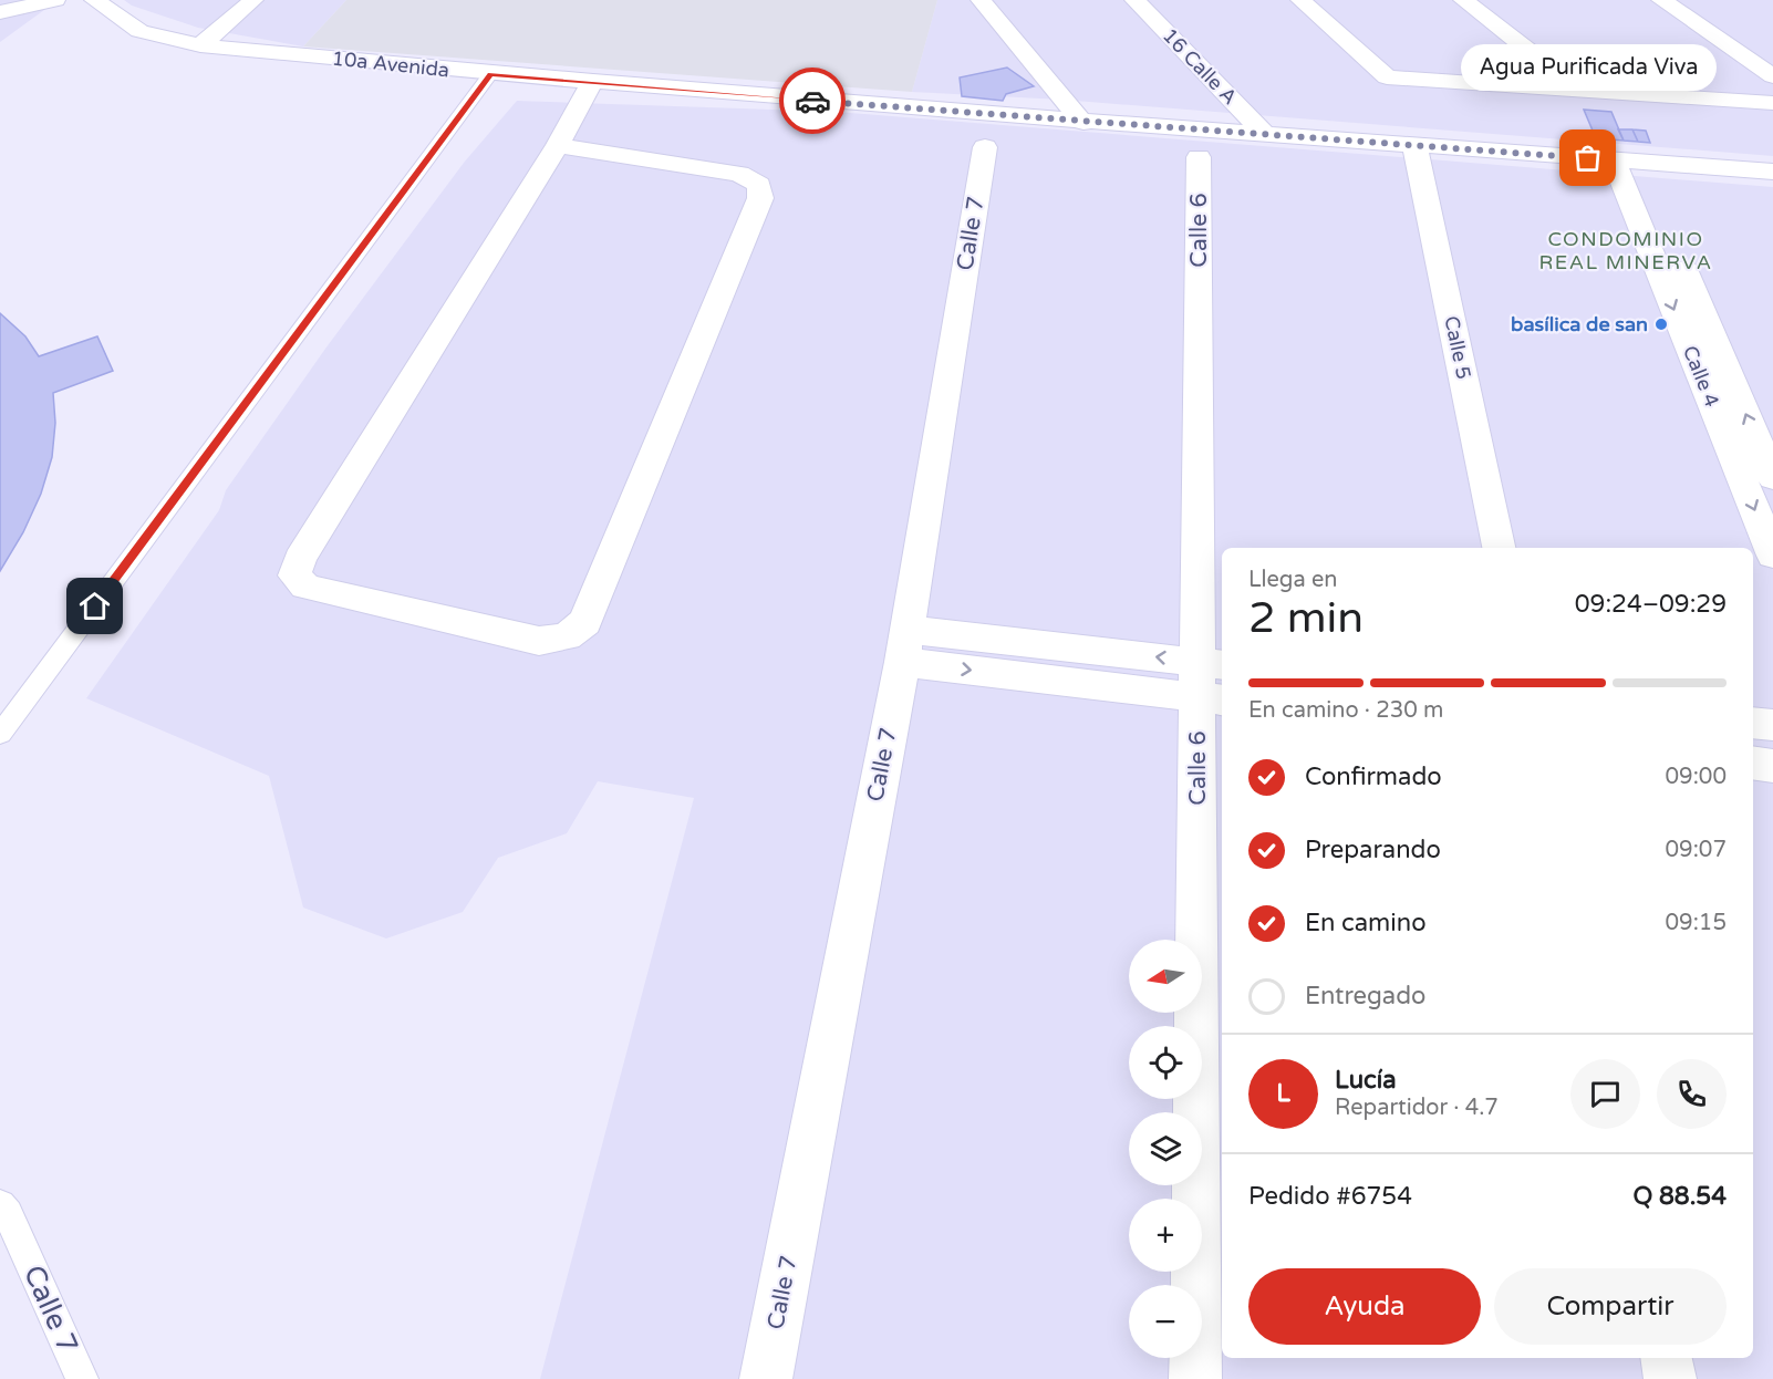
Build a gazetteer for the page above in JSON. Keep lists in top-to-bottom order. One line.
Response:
{"streets":{"street":["10a Avenida","16 Calle A","Calle 6","Calle 7","Calle 5","Calle 4"]},"crossings":[["10a Avenida","16 Calle A"],["10a Avenida","Calle 5"],["10a Avenida","Calle 4"]],"districts":["CONDOMINIO REAL MINERVA"],"places":["Agua Purificada Viva","basílica de san"],"north":"left","page":{"bubble":"Agua Purificada Viva","heading":["2 min","Llega en","09:24–09:29"],"panel":["Lucía","Repartidor · 4.7","Pedido #6754","Q 88.54"],"bar":"En camino · 230 m","list":[["Confirmado","09:00"],["Preparando","09:07"],["En camino","09:15"],"Entregado"],"map_buttons":["+","−"],"round":"L","buttons":["Ayuda","Compartir"]}}
